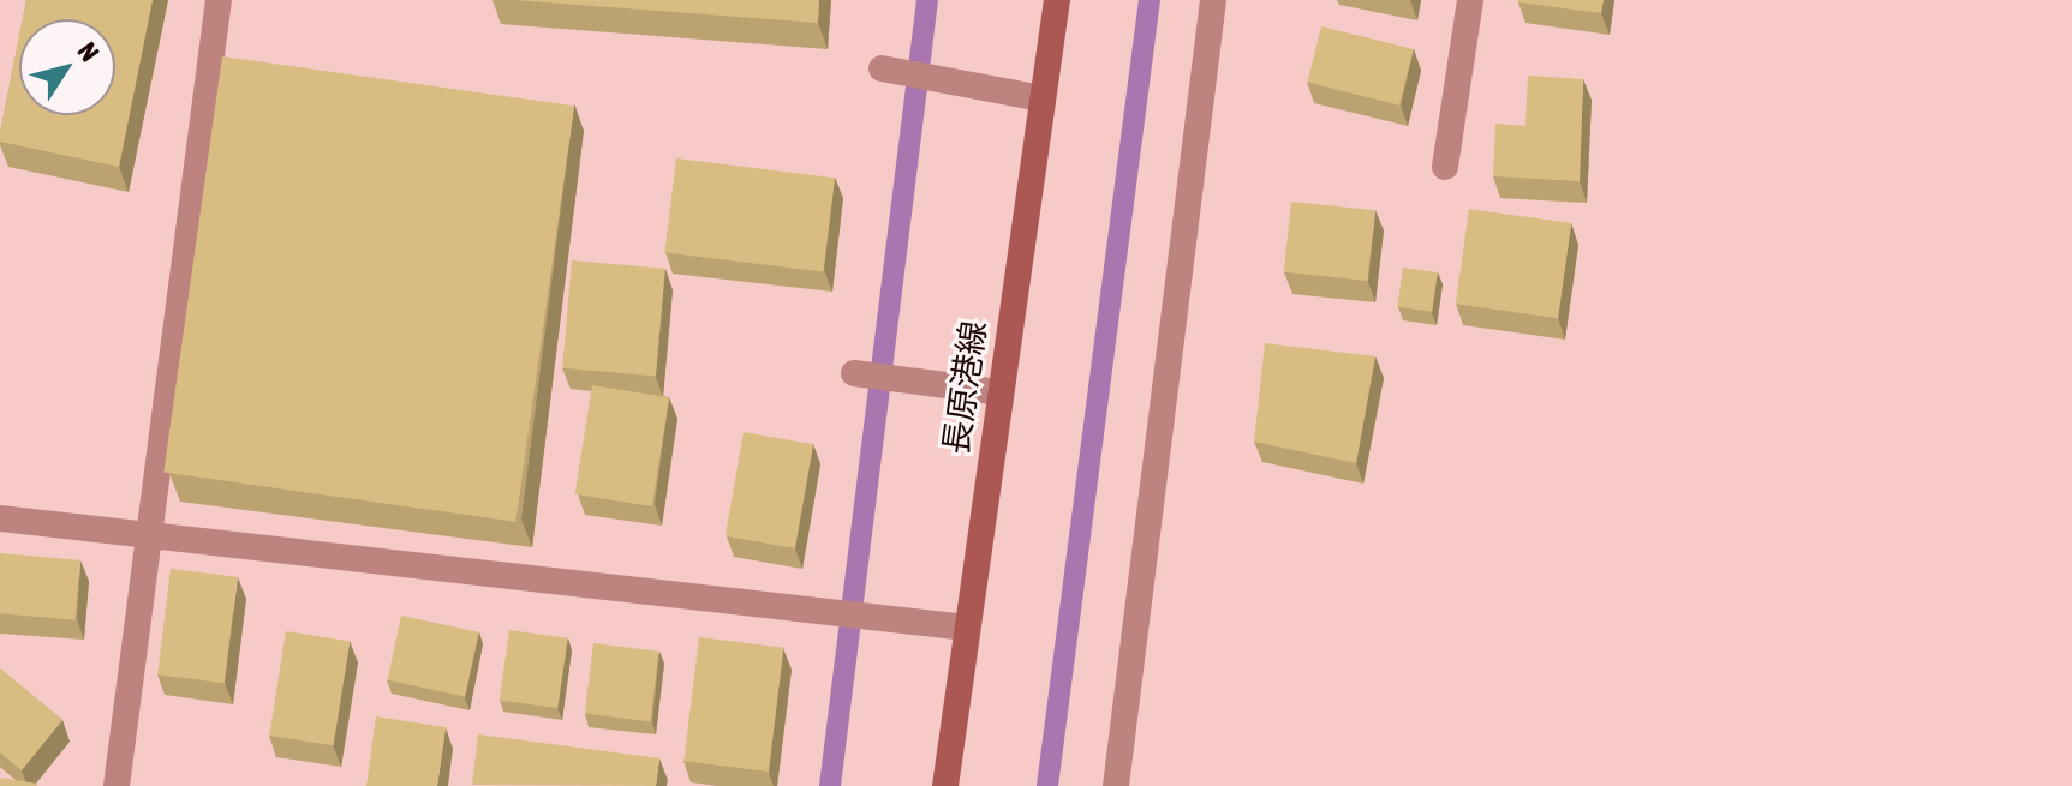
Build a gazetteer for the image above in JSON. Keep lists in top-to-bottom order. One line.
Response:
{"streets":{"main road":["長原港線"]},"north":"top right"}
